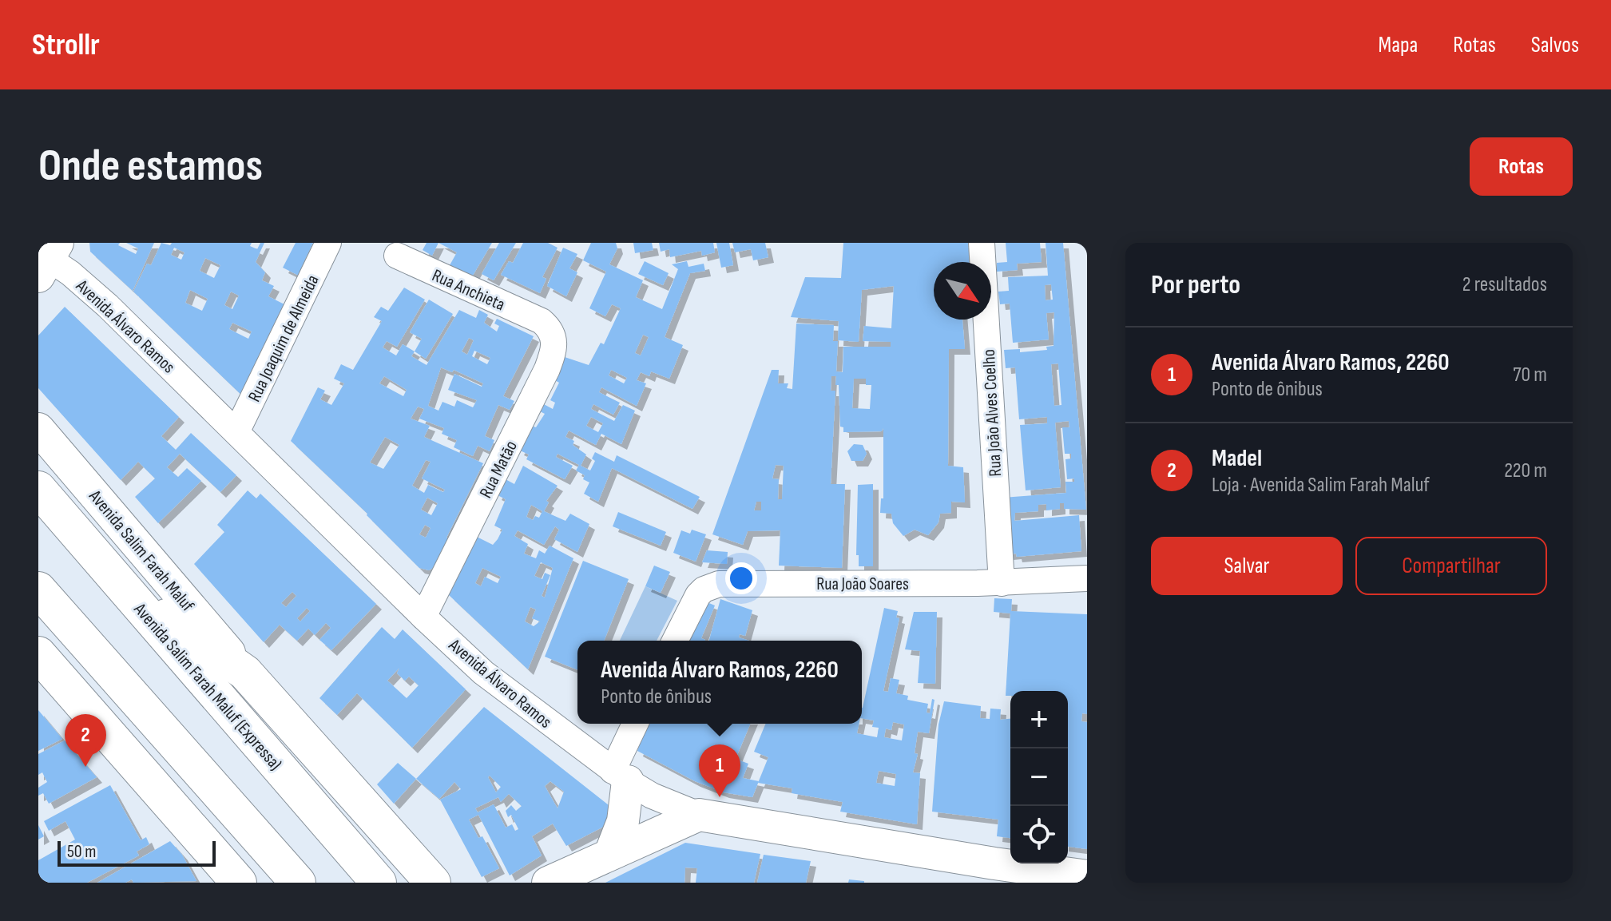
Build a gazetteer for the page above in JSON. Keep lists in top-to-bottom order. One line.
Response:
{"streets":{"highway":["Avenida Salim Farah Maluf","Avenida Salim Farah Maluf (Expressa)"],"main road":["Avenida Álvaro Ramos"],"street":["Rua Anchieta","Rua Joaquim de Almeida","Rua João Alves Coelho","Rua Matão","Rua João Soares"]},"crossings":[["Rua Anchieta","Rua Matão"],["Avenida Álvaro Ramos","Rua Joaquim de Almeida"],["Avenida Álvaro Ramos","Rua Matão"],["Rua João Alves Coelho","Rua João Soares"],["Avenida Salim Farah Maluf","Avenida Salim Farah Maluf (Expressa)"]],"scale_bar":"50 m","north":"bottom right","page":{"header":"Strollr","nav":["Mapa","Rotas","Salvos"],"buttons":["Rotas",["Salvar","Compartilhar"]],"title":"Onde estamos","heading":["Por perto","2 resultados"],"list":[{"mark":"1","name":"Avenida Álvaro Ramos, 2260","note":"Ponto de ônibus","value":"70 m"},{"mark":"2","name":"Madel","note":"Loja · Avenida Salim Farah Maluf","value":"220 m"}],"popup":["Avenida Álvaro Ramos, 2260","Ponto de ônibus"],"map_buttons":["+","−"],"pins":["2","1"],"scale":"50 m"}}
